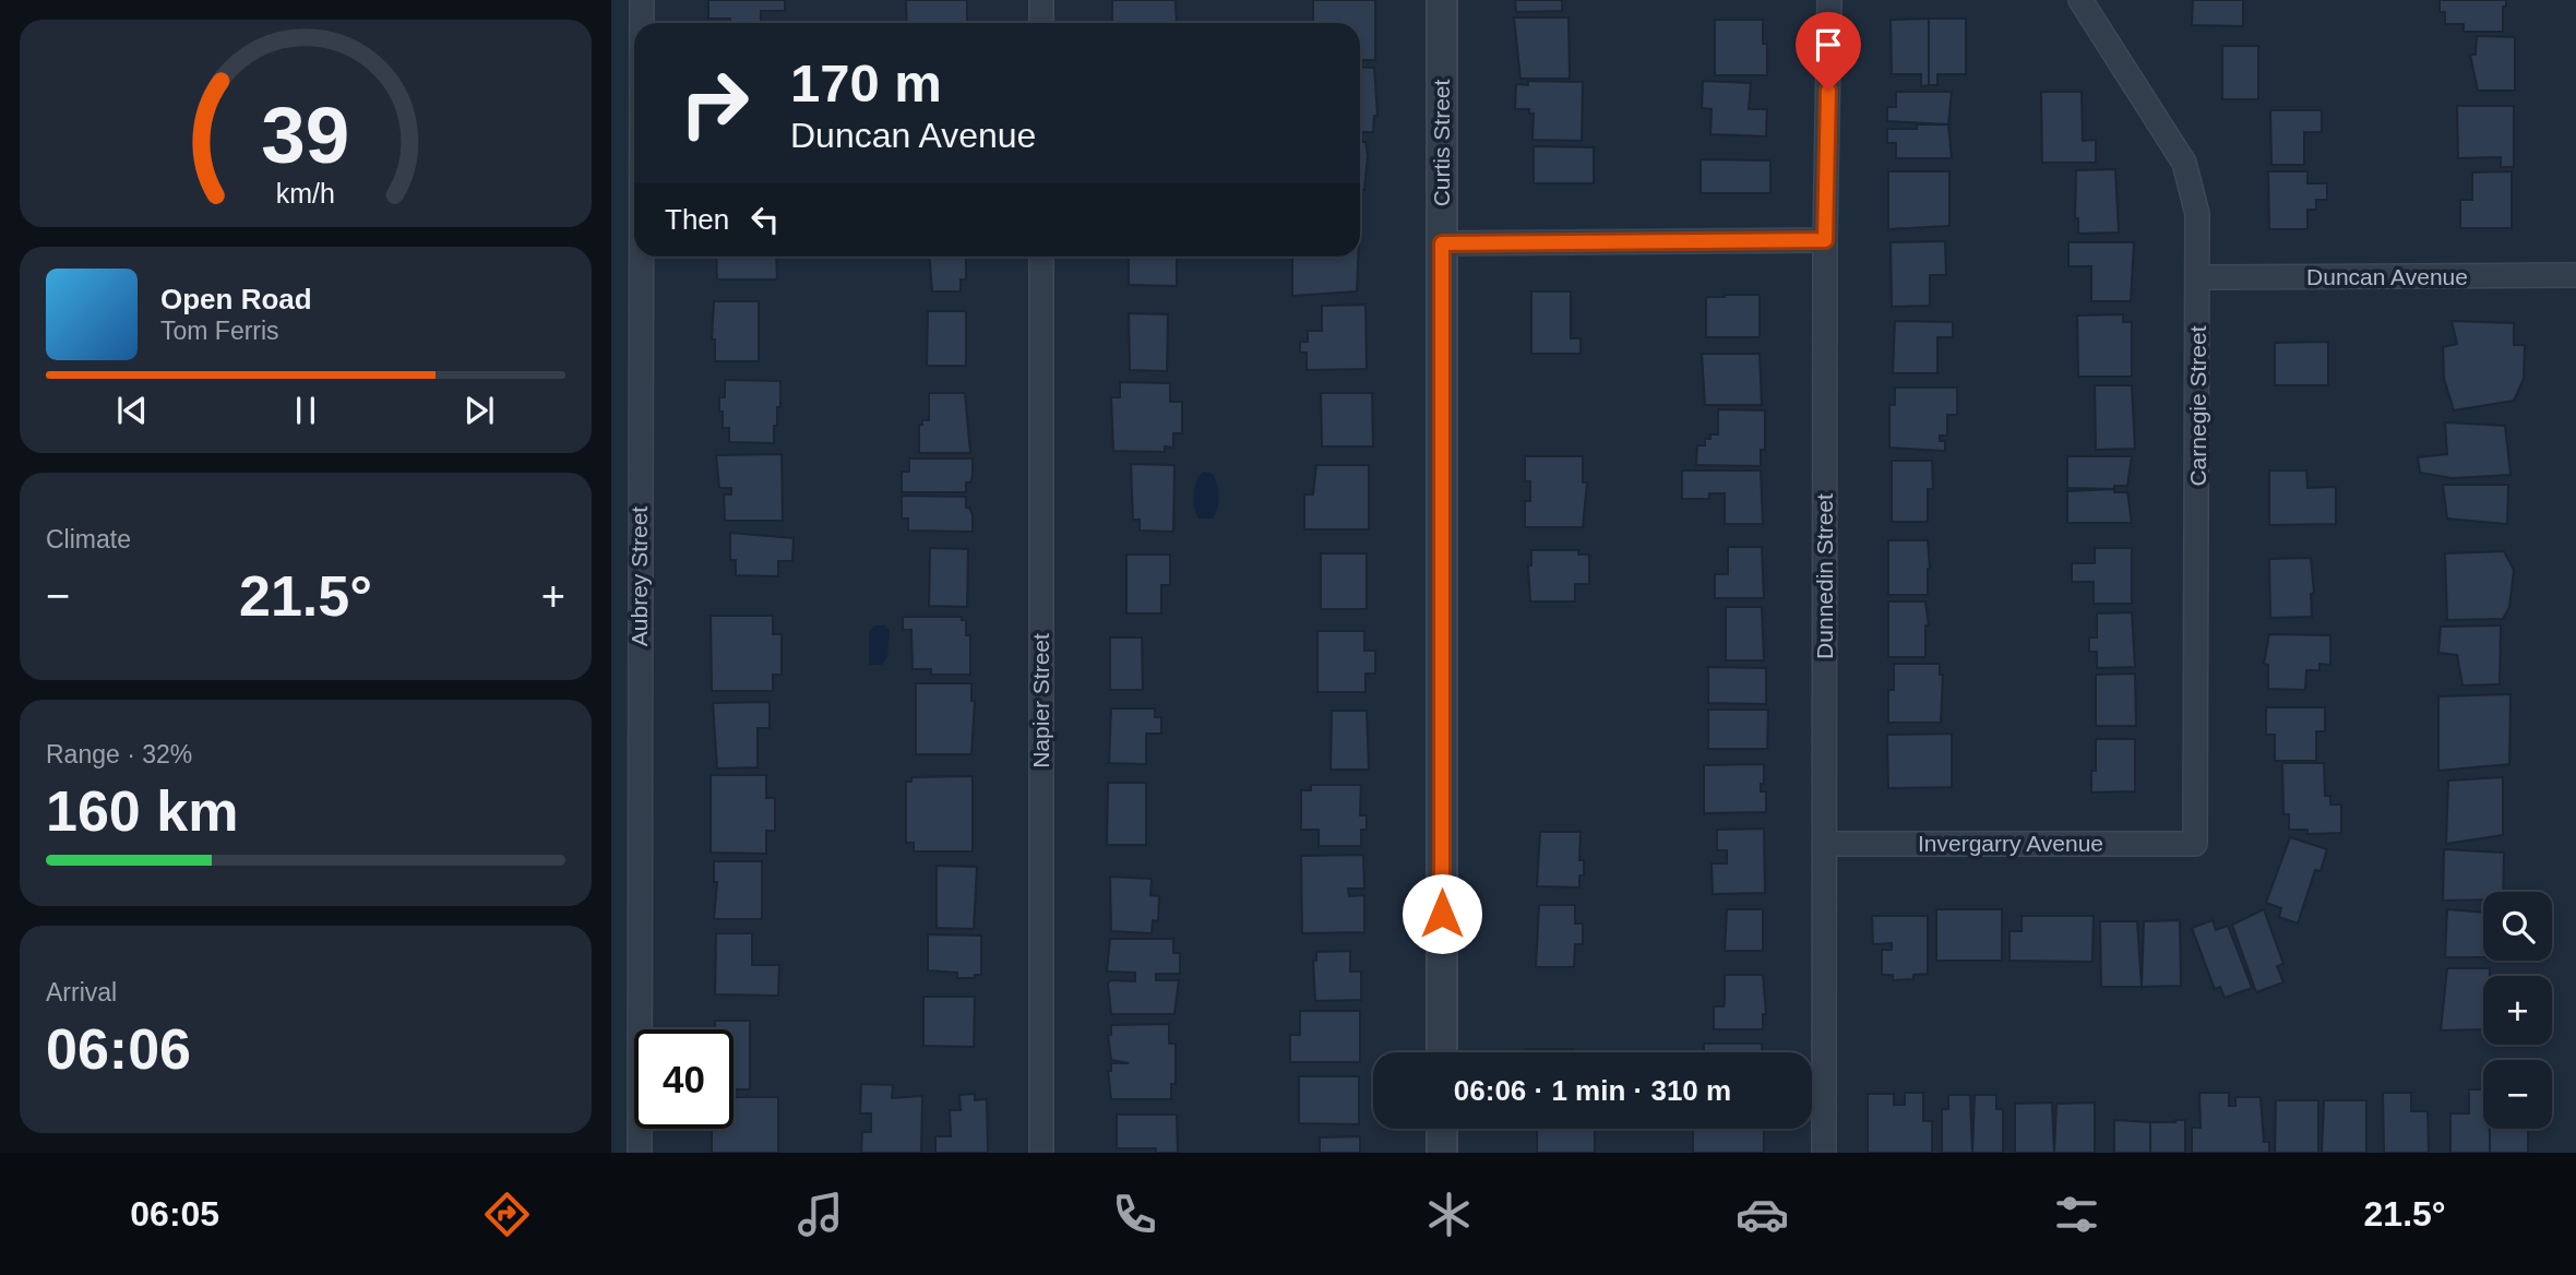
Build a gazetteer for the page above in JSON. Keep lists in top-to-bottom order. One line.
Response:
{"streets":{"street":["Curtis Street","Duncan Avenue","Carnegie Street","Aubrey Street","Dunnedin Street","Napier Street","Invergarry Avenue"]},"crossings":[["Duncan Avenue","Carnegie Street"],["Carnegie Street","Invergarry Avenue"],["Dunnedin Street","Invergarry Avenue"]],"page":{"turn":["170 m","Duncan Avenue"],"then":"Then","song":["Open Road","Tom Ferris"],"tile":["Climate",["Range · 32%","160 km"],["Arrival","06:06"]],"heat":["−","21.5°","+"],"map_buttons":["+","−"],"limit":"40","trip":"06:06 · 1 min · 310 m","tabs":["06:05","21.5°"],"gauge":["39","km/h"]}}
